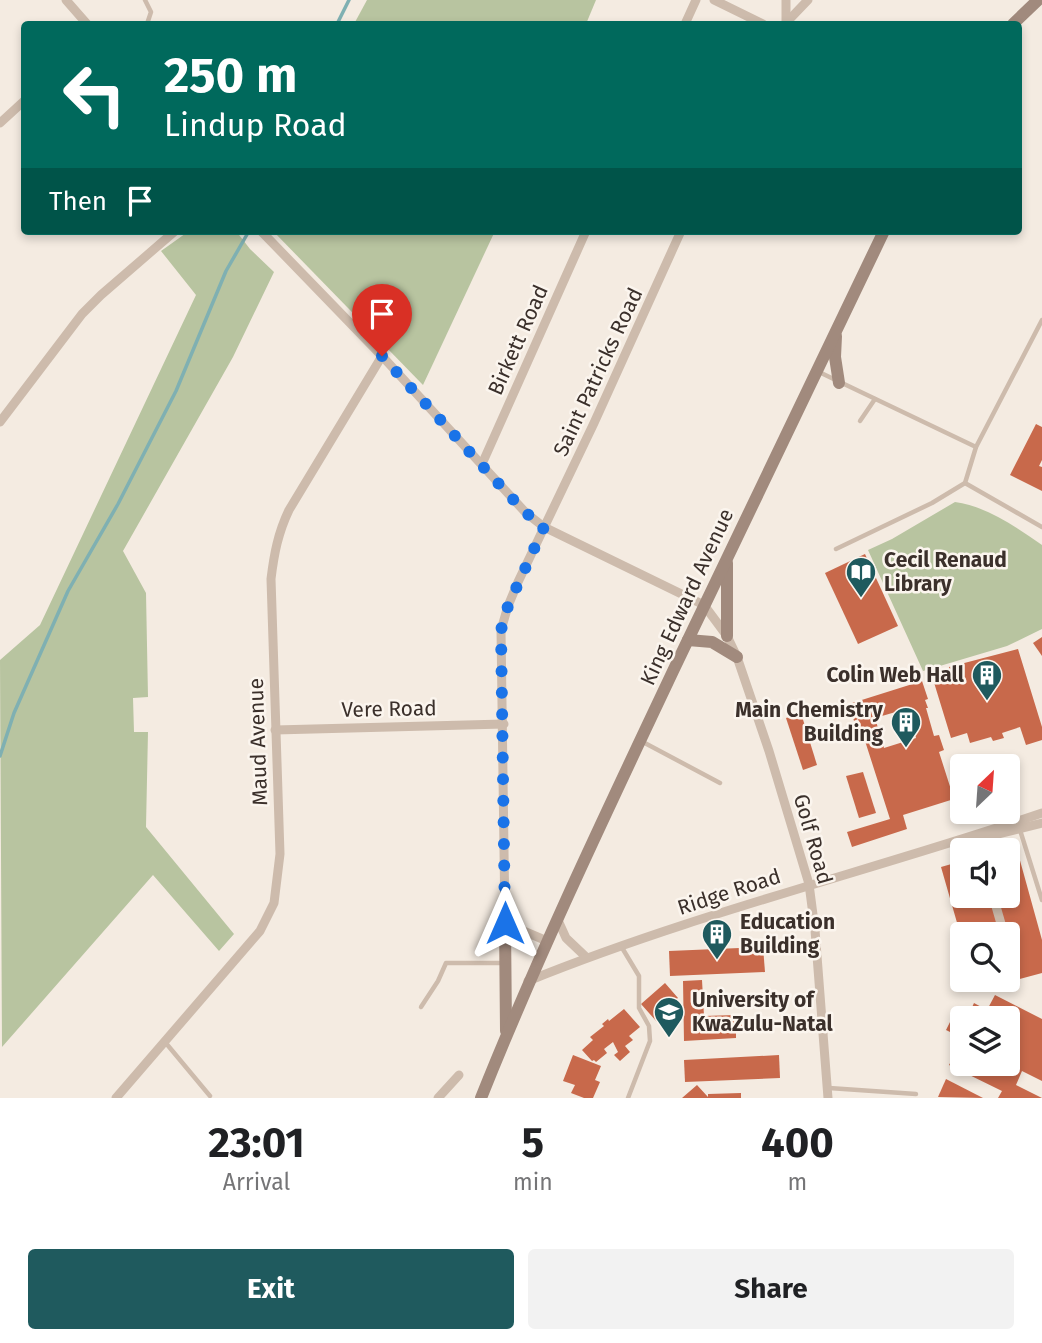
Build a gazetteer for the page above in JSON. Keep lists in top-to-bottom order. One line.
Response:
{"streets":{"street":["Birkett Road","Saint Patricks Road","King Edward Avenue","Vere Road","Maud Avenue","Golf Road","Ridge Road"]},"crossings":[["Saint Patricks Road","Vere Road"],["King Edward Avenue","Golf Road"],["King Edward Avenue","Ridge Road"],["Vere Road","Maud Avenue"],["Golf Road","Ridge Road"]],"places":{"library":["Cecil Renaud Library"],"building":["Colin Web Hall","Main Chemistry Building","Education Building"],"school or university":["University of KwaZulu-Natal"]},"north":"top right","page":{"turn":["250 m","Lindup Road"],"then":"Then","eta":["23:01","Arrival","5","min","400","m"],"buttons":["Exit","Share"]}}
